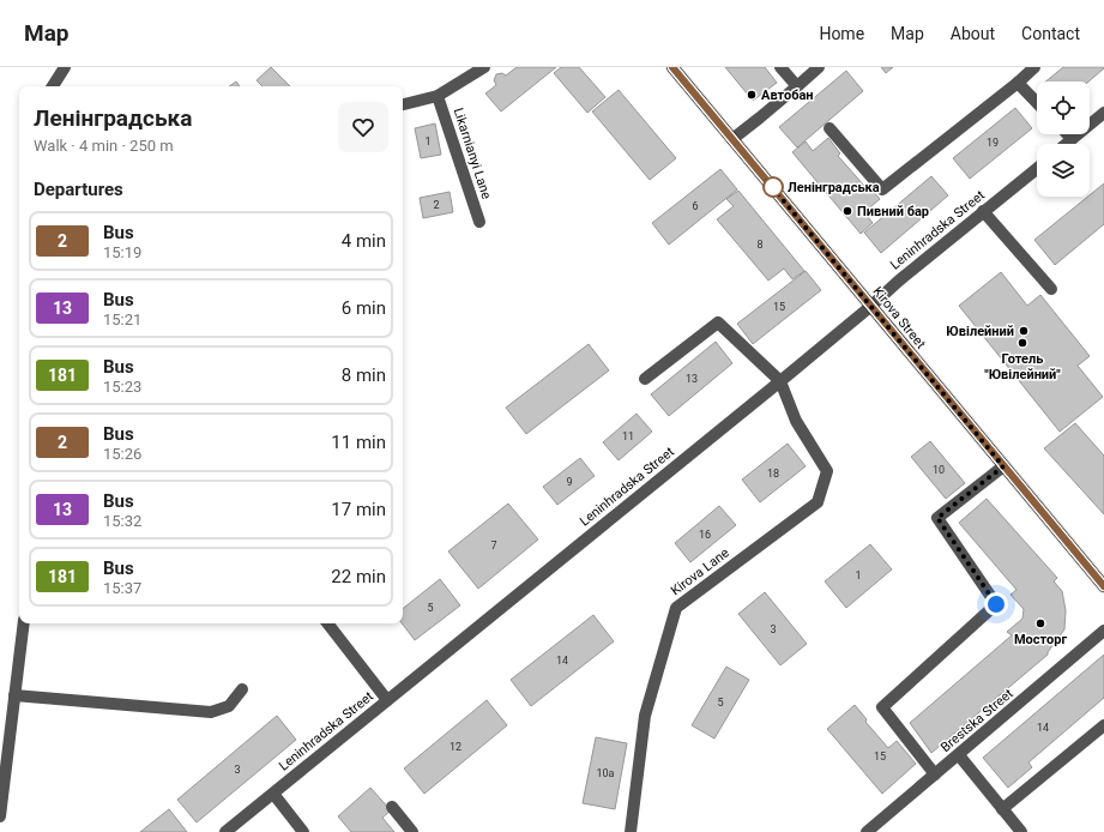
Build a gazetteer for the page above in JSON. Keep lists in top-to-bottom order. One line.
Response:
{"streets":{"main road":["Kirova Street"],"street":["Likarnianyi Lane","Leninhradska Street","Kirova Lane","Brestska Street"]},"crossings":[["Leninhradska Street","Kirova Street"],["Leninhradska Street","Kirova Lane"]],"places":["Автобан","Ленінградська","Пивний бар","Ювілейний","Готель \"Ювілейний\"","Мосторг"],"lines":["bus line 2"],"house_numbers":["1","19","2","6","8","15","13","11","10","18","9","16","7","1","5","3","14","5","14","12","15","3","10а"],"page":{"header":"Map","nav":["Home","Map","About","Contact"],"heading":[["Ленінградська","Walk · 4 min · 250 m"],"Departures"],"list":[{"mark":"2","name":"Bus","note":"15:19","value":"4 min"},{"mark":"13","name":"Bus","note":"15:21","value":"6 min"},{"mark":"181","name":"Bus","note":"15:23","value":"8 min"},{"mark":"2","name":"Bus","note":"15:26","value":"11 min"},{"mark":"13","name":"Bus","note":"15:32","value":"17 min"},{"mark":"181","name":"Bus","note":"15:37","value":"22 min"}]}}
